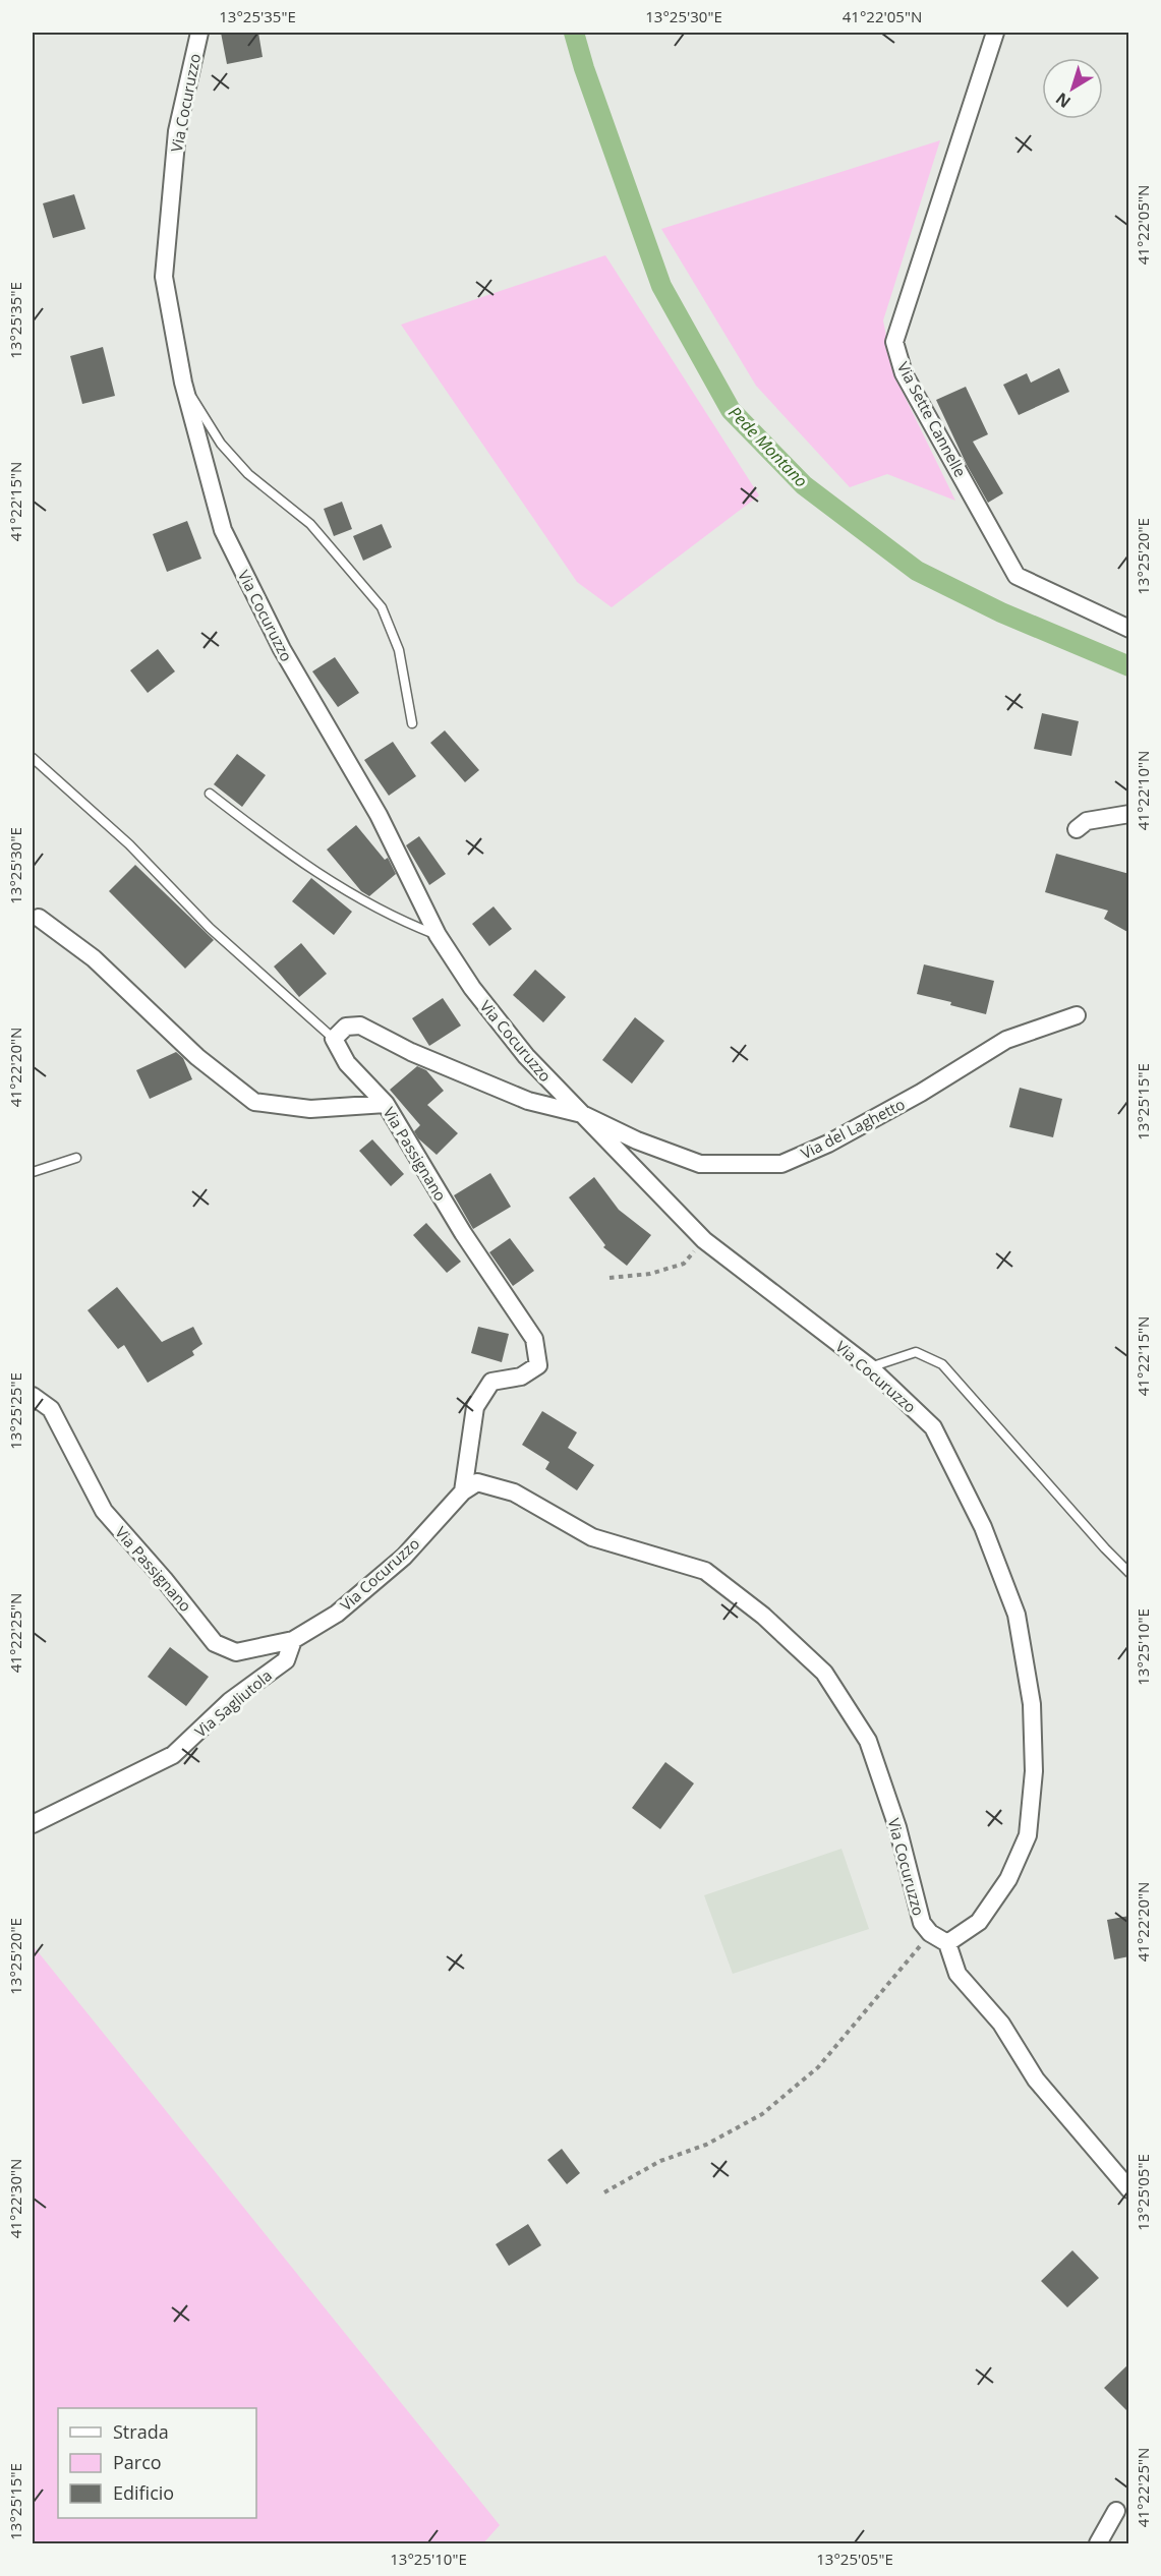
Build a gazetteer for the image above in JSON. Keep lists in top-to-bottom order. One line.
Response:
{"streets":{"street":["Via Cocuruzzo","Via Sette Cannelle","Via del Laghetto","Via Passignano","Via Sagliutola"]},"crossings":[["Via Cocuruzzo","Via del Laghetto"],["Via Cocuruzzo","Via Passignano"],["Via Cocuruzzo","Via Sagliutola"],["Via Passignano","Via Sagliutola"]],"water":["Pede Montano"],"legend":["Strada","Parco","Edificio"],"north":"bottom left","coordinates":["13°25'35\"E","13°25'30\"E","41°22'05\"N","41°22'15\"N","13°25'20\"E","41°22'10\"N","41°22'20\"N","13°25'15\"E","13°25'25\"E","41°22'25\"N","13°25'10\"E","13°25'05\"E","41°22'30\"N"]}
